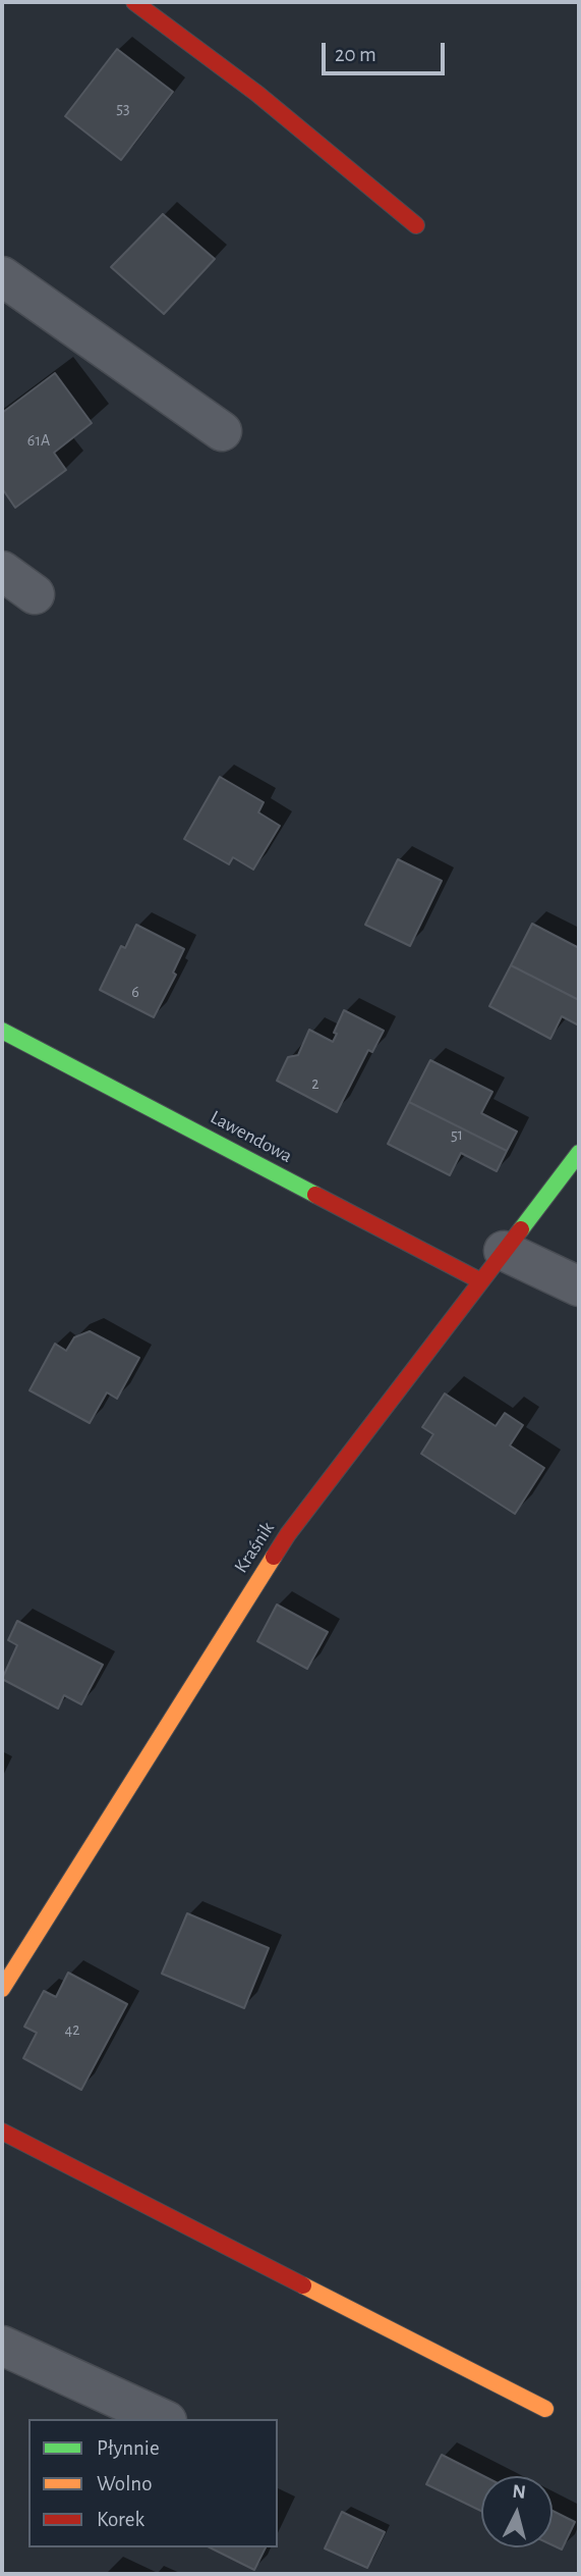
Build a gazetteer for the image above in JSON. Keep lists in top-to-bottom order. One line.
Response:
{"streets":{"street":["Lawendowa","Kraśnik"]},"crossings":[["Lawendowa","Kraśnik"]],"house_numbers":["53","61A","6","2","51","42"],"legend":["Płynnie","Wolno","Korek"],"scale_bar":"20 m","north":"top"}
